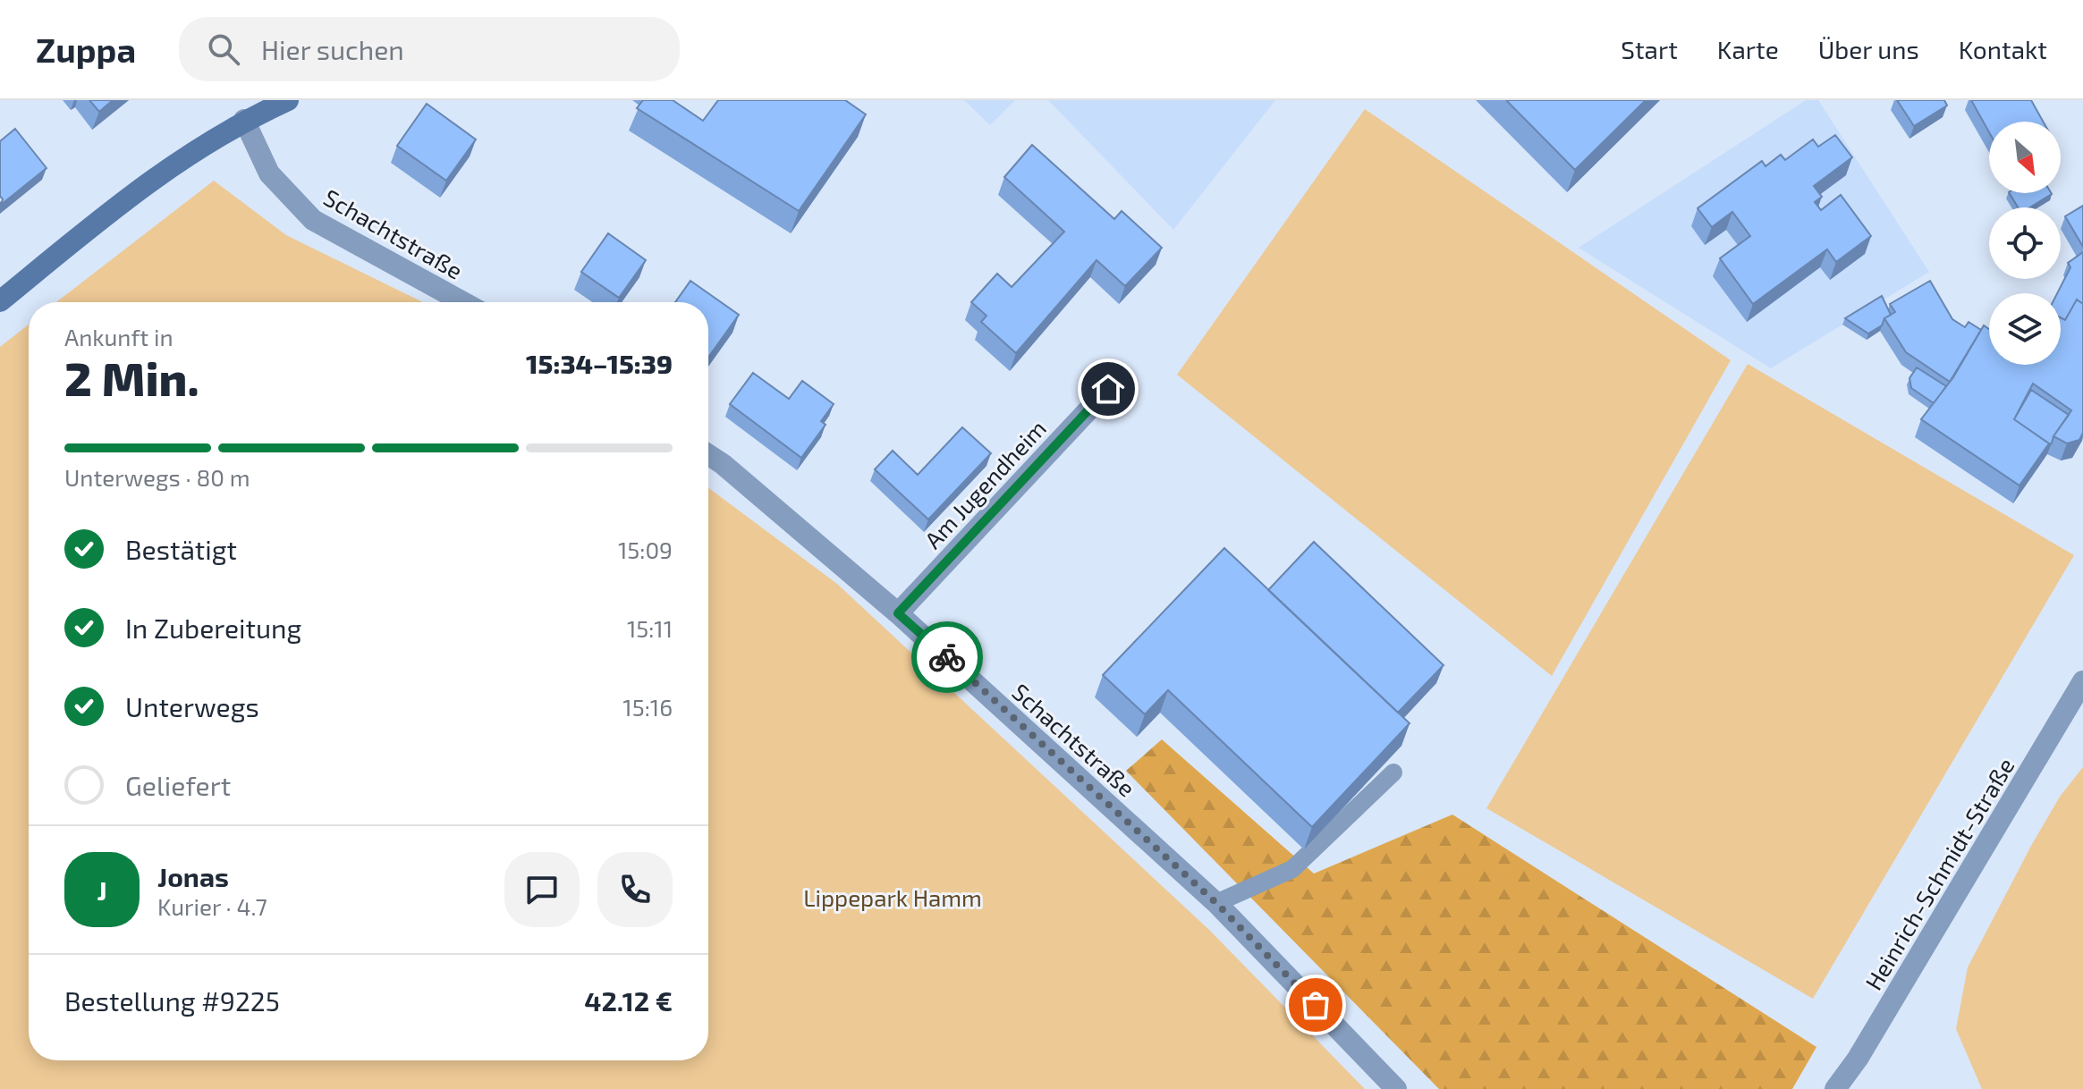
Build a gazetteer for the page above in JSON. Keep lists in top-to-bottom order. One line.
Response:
{"streets":{"street":["Schachtstraße","Am Jugendheim","Heinrich-Schmidt-Straße"]},"crossings":[["Schachtstraße","Am Jugendheim"]],"parks":["Lippepark Hamm"],"north":"bottom right","page":{"header":"Zuppa","search":"Hier suchen","nav":["Start","Karte","Über uns","Kontakt"],"heading":["2 Min.","Ankunft in","15:34–15:39"],"panel":["Jonas","Kurier · 4.7","Bestellung #9225","42.12 €"],"bar":"Unterwegs · 80 m","list":[["Bestätigt","15:09"],["In Zubereitung","15:11"],["Unterwegs","15:16"],"Geliefert"],"round":"J"}}
